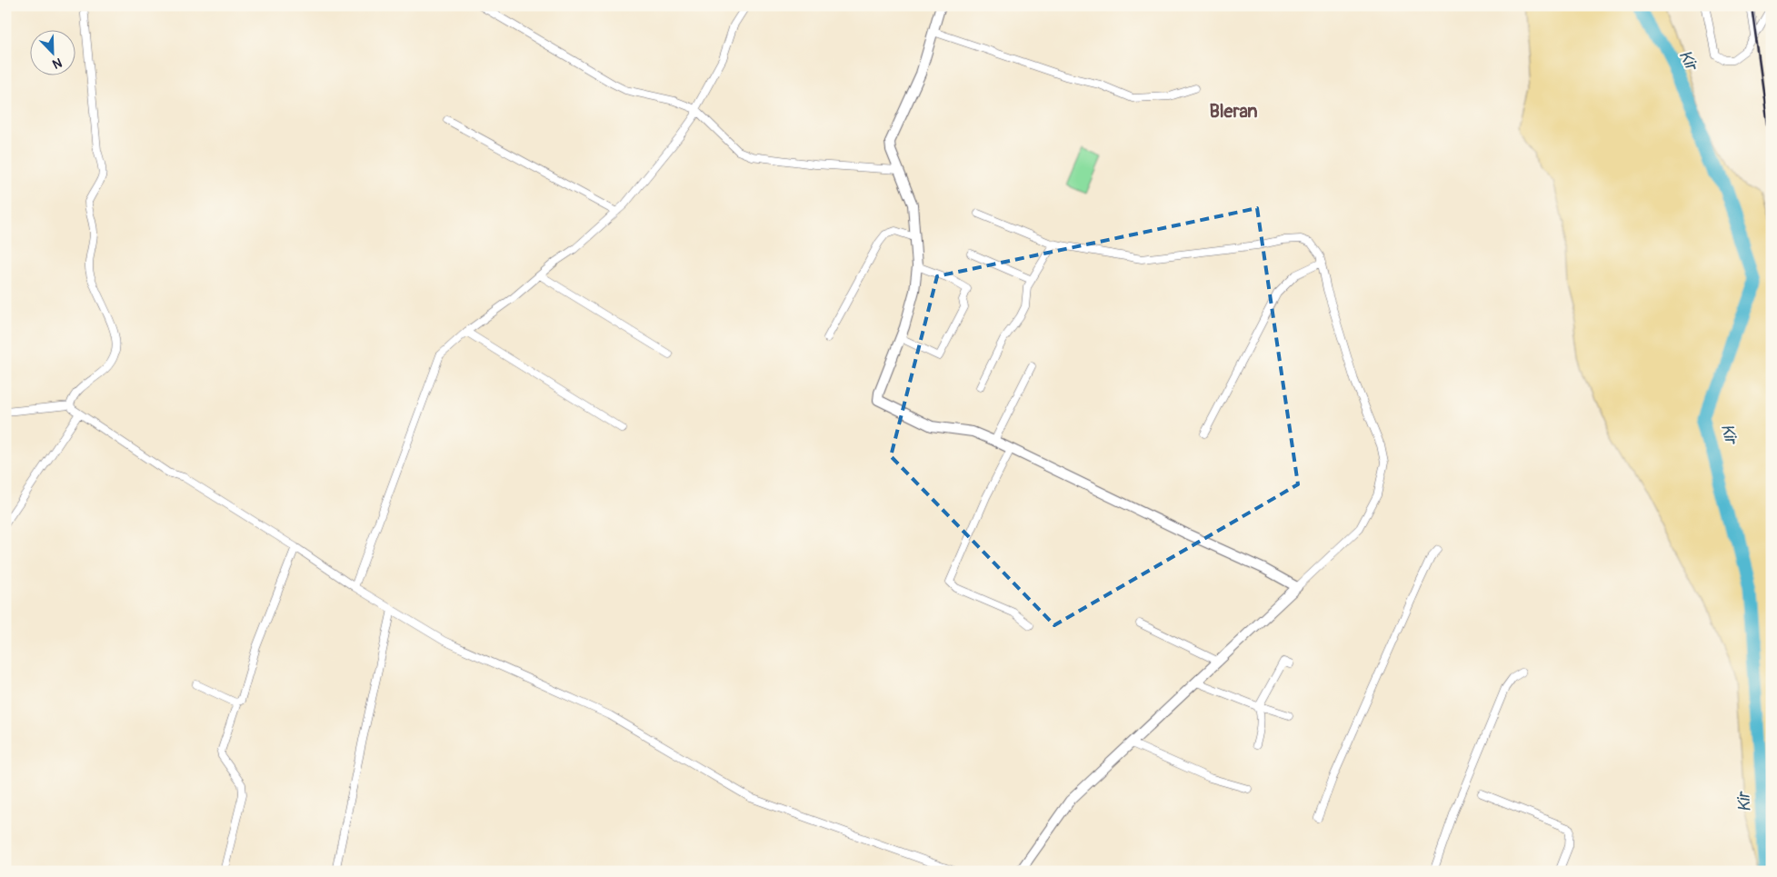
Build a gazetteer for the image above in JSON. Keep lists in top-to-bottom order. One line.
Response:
{"districts":["Bleran"],"water":["Kir"],"north":"bottom right"}
